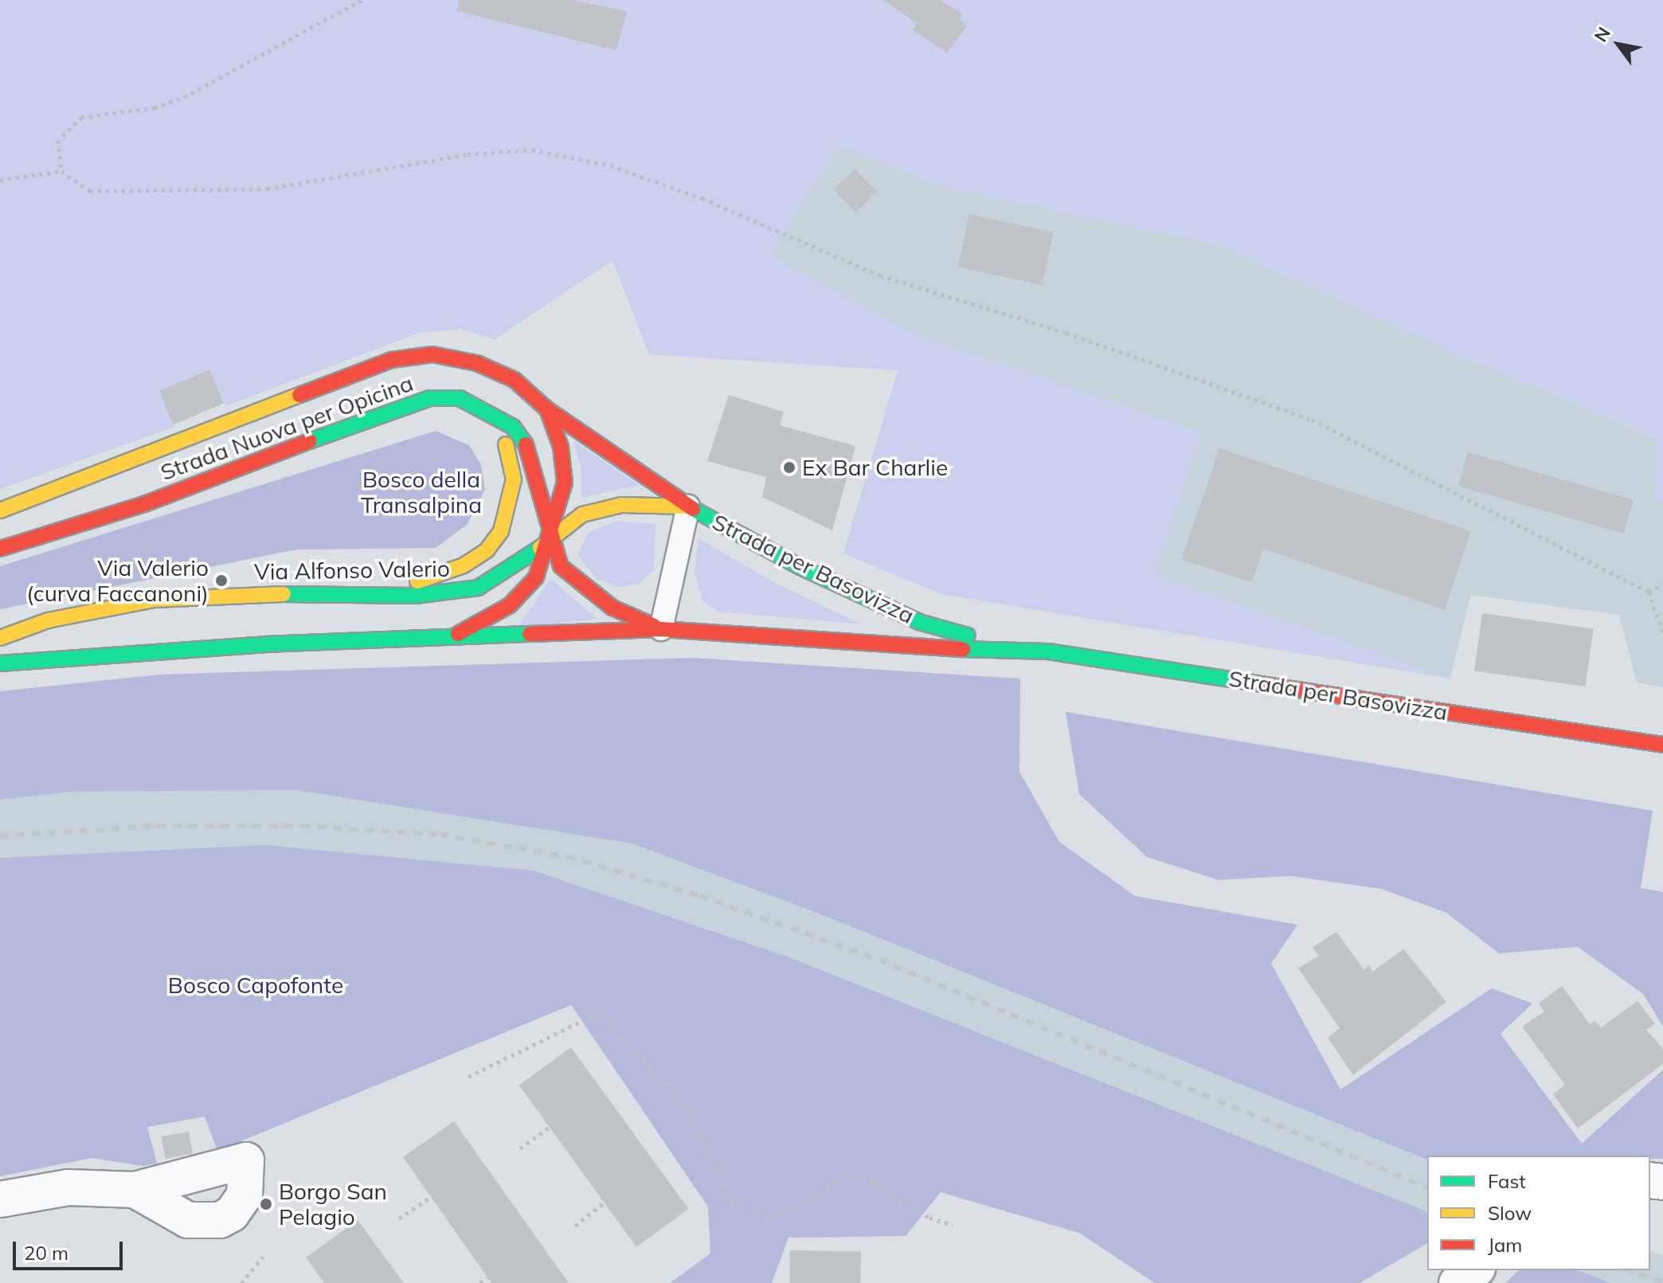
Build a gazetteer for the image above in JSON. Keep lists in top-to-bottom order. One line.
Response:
{"streets":{"main road":["Strada Nuova per Opicina","Strada per Basovizza","Via Alfonso Valerio"]},"crossings":[["Strada Nuova per Opicina","Strada per Basovizza"],["Strada Nuova per Opicina","Via Alfonso Valerio"],["Strada per Basovizza","Via Alfonso Valerio"]],"parks":["Bosco della Transalpina","Bosco Capofonte"],"places":["Ex Bar Charlie","Via Valerio (curva Faccanoni)","Borgo San Pelagio"],"legend":["Fast","Slow","Jam"],"scale_bar":"20 m","north":"top left"}
